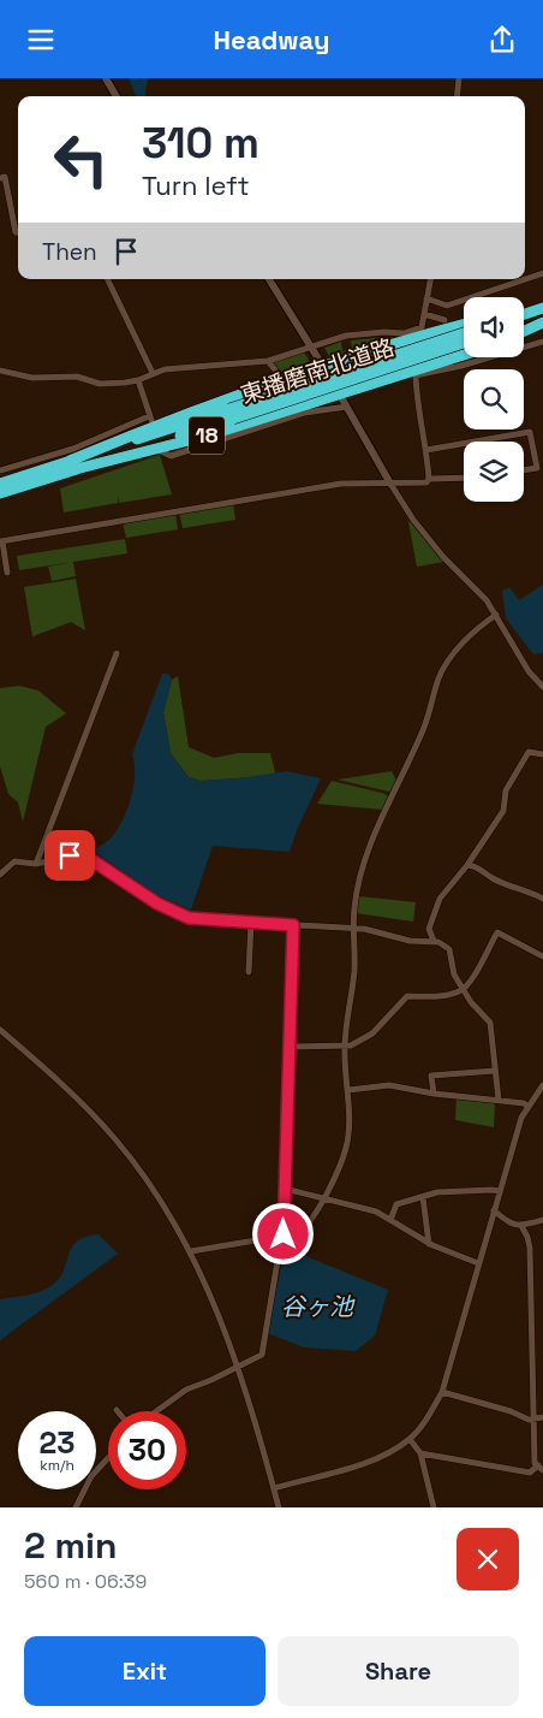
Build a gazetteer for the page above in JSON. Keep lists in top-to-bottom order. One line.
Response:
{"streets":{"highway":["東播磨南北道路","18"]},"crossings":[["東播磨南北道路","18"]],"water":["谷ヶ池"],"page":{"header":"Headway","turn":["310 m","Turn left"],"then":"Then","speed":"23 km/h","limit":"30","heading":["2 min","560 m · 06:39"],"buttons":["Exit","Share"]}}
